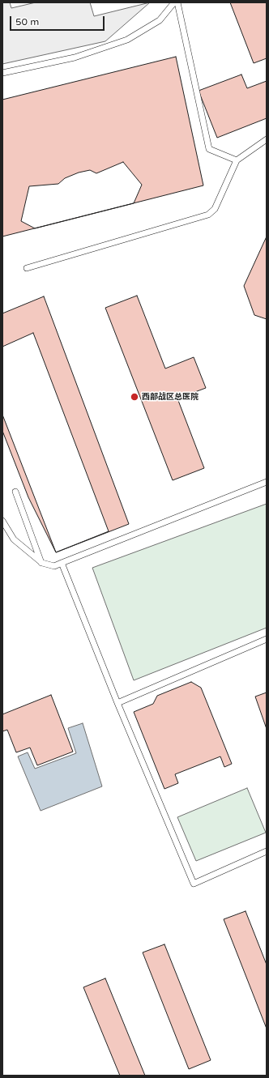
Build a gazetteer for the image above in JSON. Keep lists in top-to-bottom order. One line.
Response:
{"places":["西部战区总医院"],"scale_bar":"50 m"}
